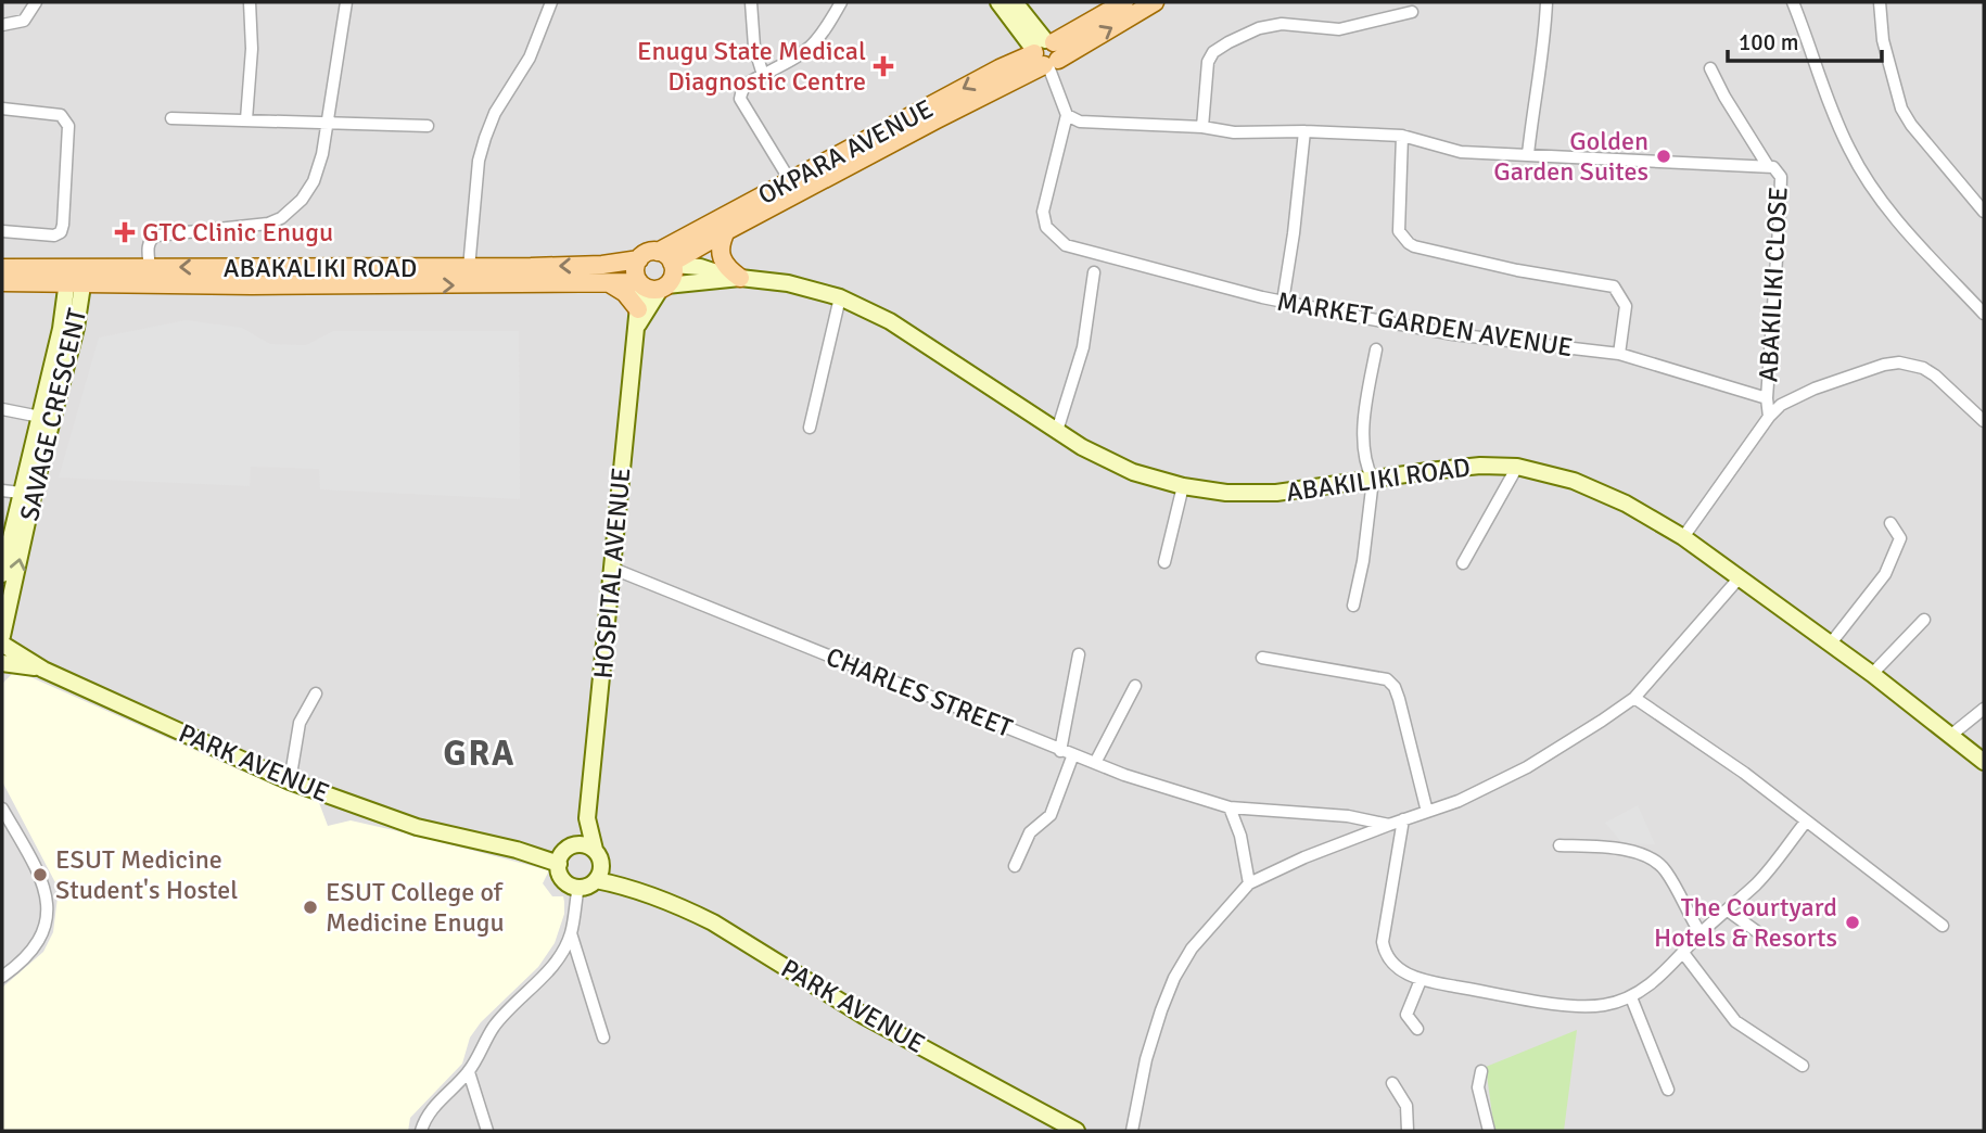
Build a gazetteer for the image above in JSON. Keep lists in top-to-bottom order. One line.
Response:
{"streets":{"main road":["OKPARA AVENUE","ABAKALIKI ROAD","SAVAGE CRESCENT","ABAKILIKI ROAD","HOSPITAL AVENUE","PARK AVENUE"],"street":["ABAKILIKI CLOSE","MARKET GARDEN AVENUE","CHARLES STREET"]},"crossings":[["OKPARA AVENUE","ABAKALIKI ROAD"],["OKPARA AVENUE","HOSPITAL AVENUE"],["ABAKALIKI ROAD","SAVAGE CRESCENT"],["ABAKALIKI ROAD","HOSPITAL AVENUE"],["ABAKILIKI CLOSE","MARKET GARDEN AVENUE"],["HOSPITAL AVENUE","CHARLES STREET"]],"districts":["GRA"],"places":{"health":["Enugu State Medical Diagnostic Centre","GTC Clinic Enugu"],"other":["Golden Garden Suites","ESUT Medicine Student's Hostel","ESUT College of Medicine Enugu","The Courtyard Hotels & Resorts"]},"scale_bar":"100 m"}
